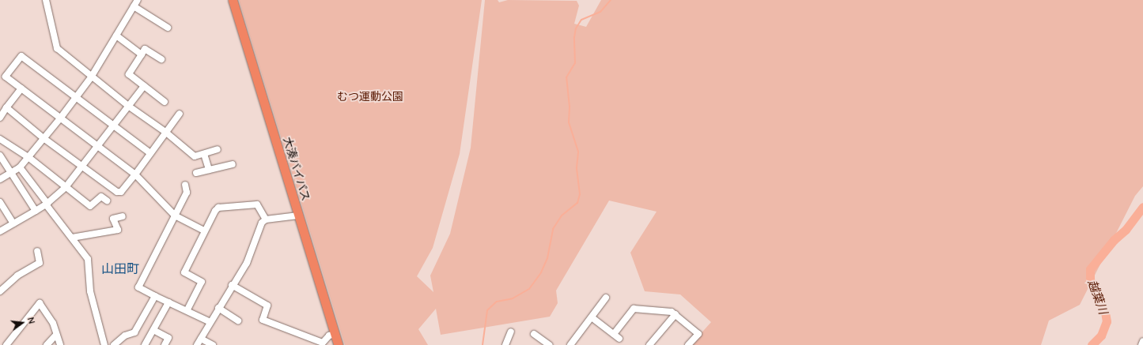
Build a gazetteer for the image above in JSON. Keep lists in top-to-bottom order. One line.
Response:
{"streets":{"highway":["大湊バイパス"]},"districts":["山田町"],"water":["越葉川"],"parks":["むつ運動公園"],"north":"right"}
